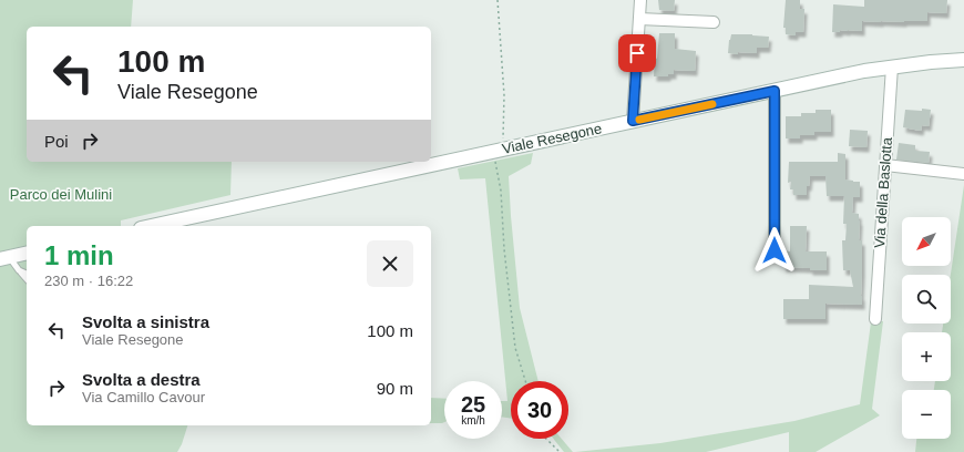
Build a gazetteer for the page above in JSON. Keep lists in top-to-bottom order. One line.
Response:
{"streets":{"street":["Viale Resegone","Via della Baslotta"]},"crossings":[["Viale Resegone","Via della Baslotta"]],"parks":["Parco dei Mulini"],"north":"bottom left","page":{"turn":["100 m","Viale Resegone"],"then":"Poi","map_buttons":["+","−"],"heading":["1 min","230 m · 16:22"],"list":[{"name":"Svolta a sinistra","note":"Viale Resegone","value":"100 m"},{"name":"Svolta a destra","note":"Via Camillo Cavour","value":"90 m"}],"speed":"25 km/h","limit":"30"}}
